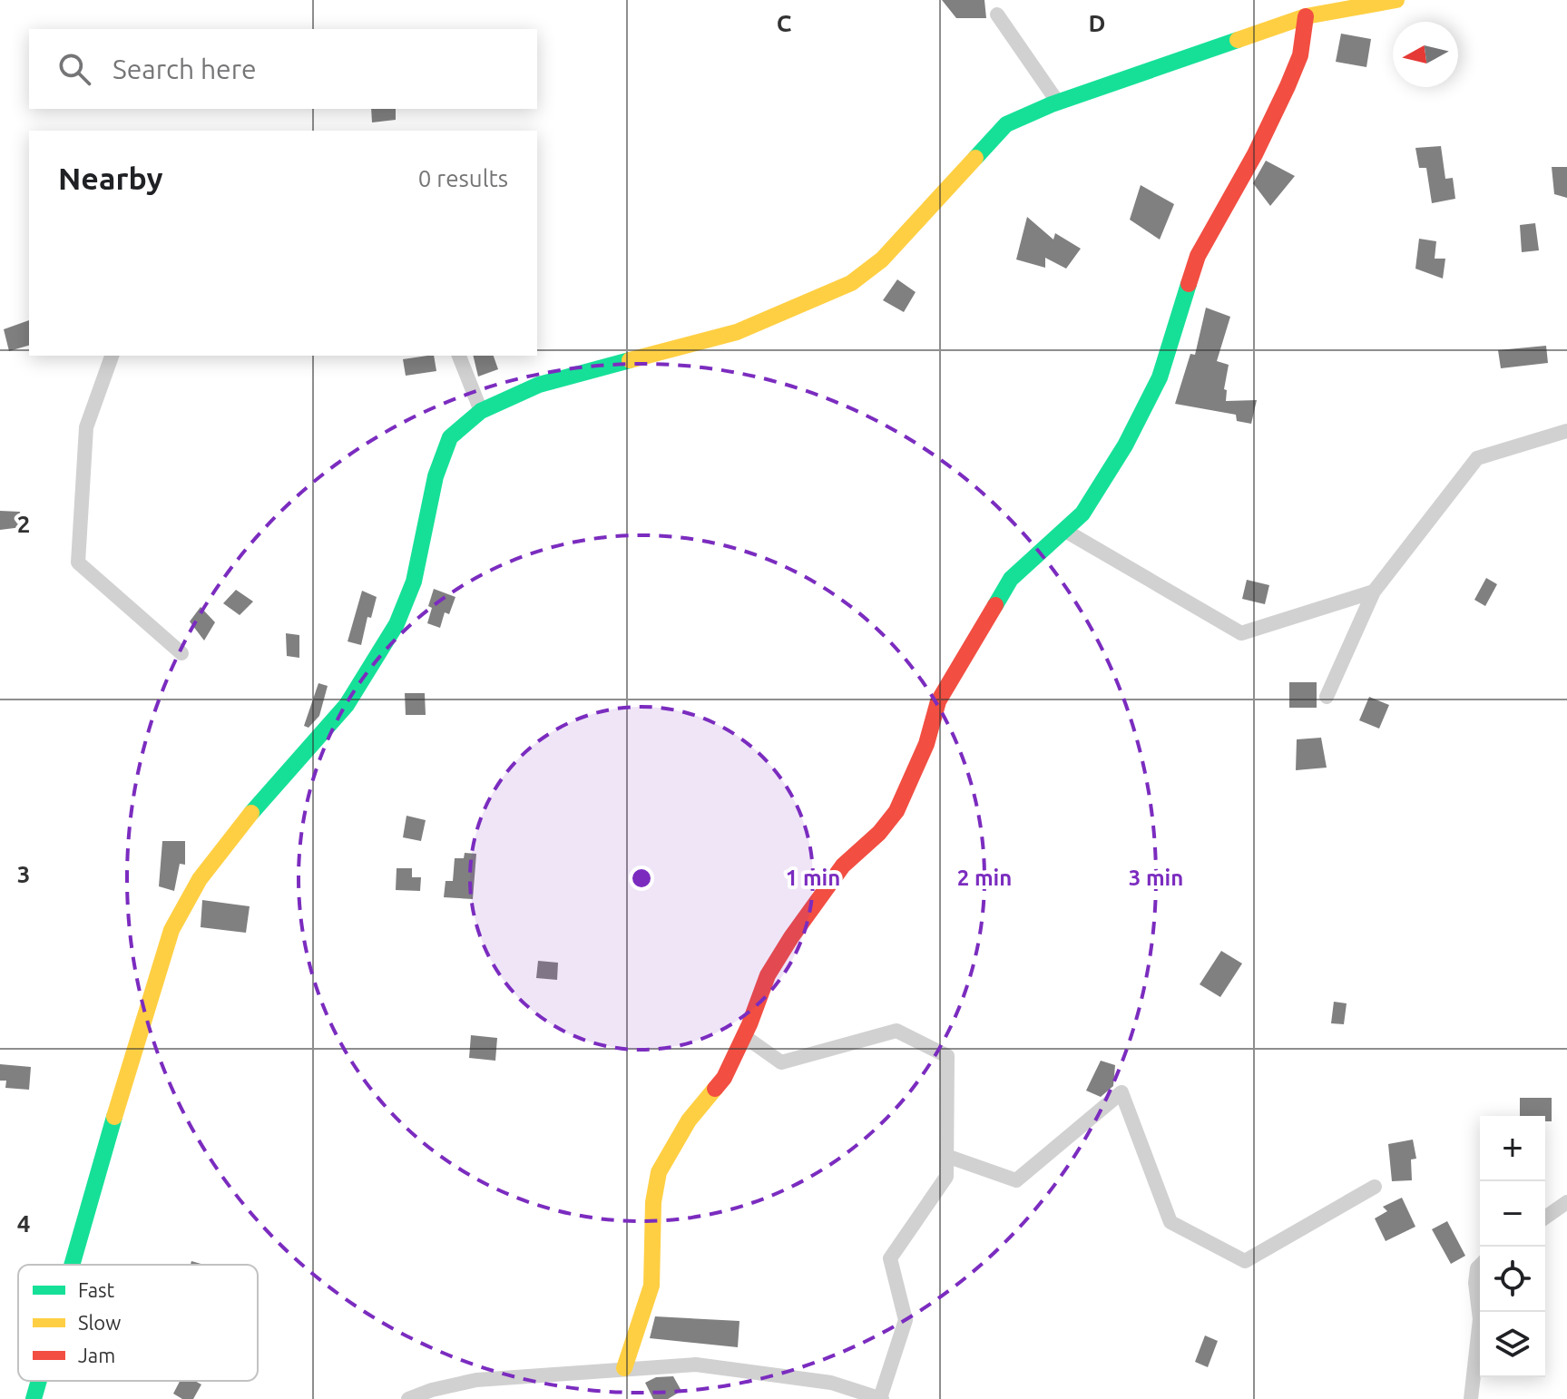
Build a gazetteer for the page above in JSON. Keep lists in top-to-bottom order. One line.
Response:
{"legend":["Fast","Slow","Jam"],"north":"left","page":{"search":"Search here","heading":["Nearby","0 results"],"map_buttons":["+","−"]},"grid":{"columns":["C","D"],"rows":["2","3","4"]},"rings":["1 min","2 min","3 min"]}
